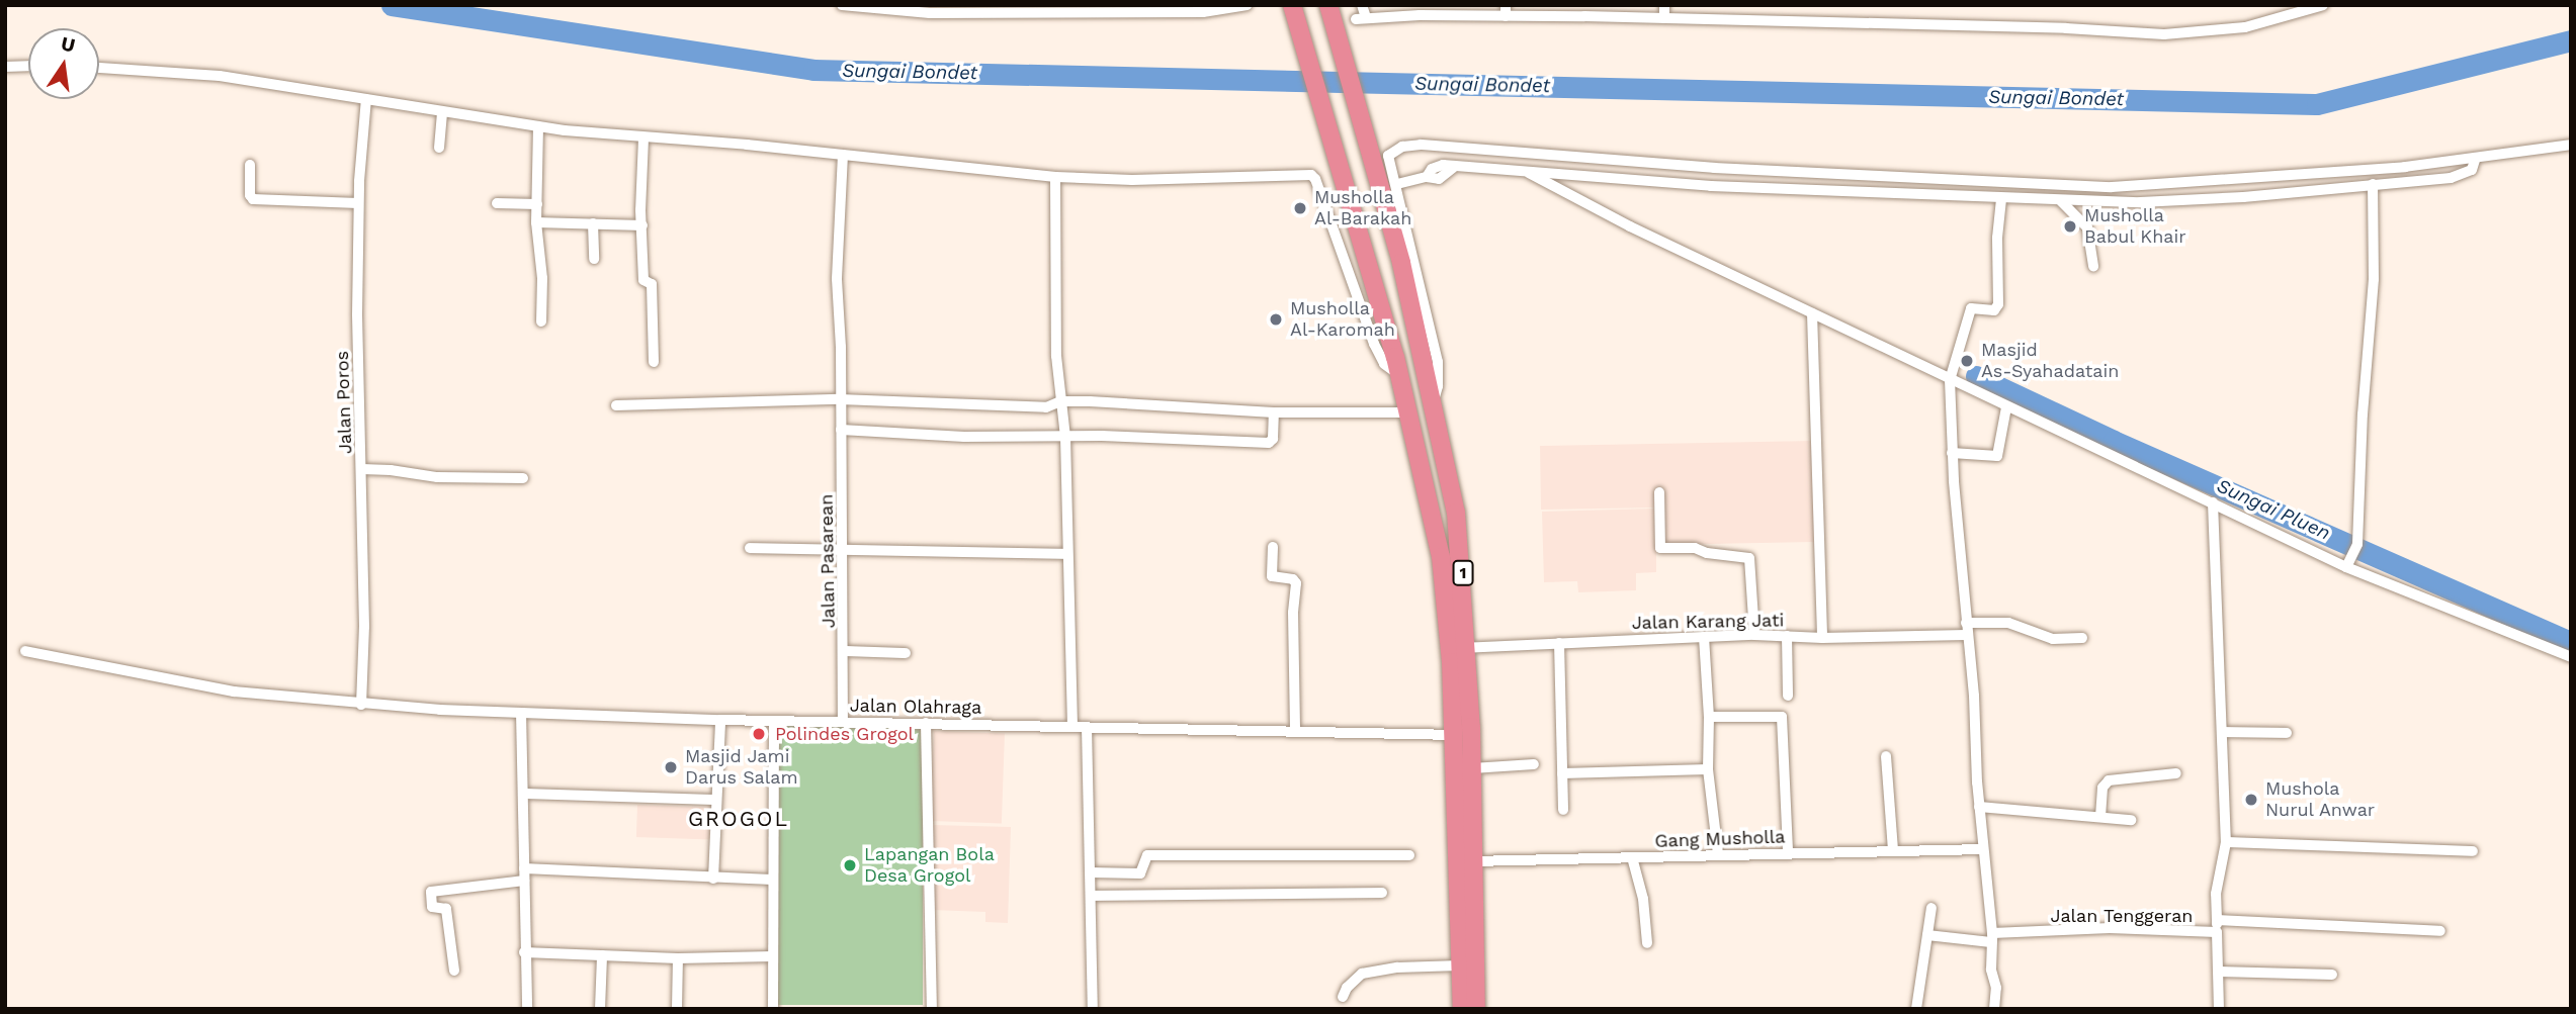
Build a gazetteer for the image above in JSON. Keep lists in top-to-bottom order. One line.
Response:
{"streets":{"highway":["1"],"street":["Jalan Poros","Jalan Pasarean","Jalan Karang Jati","Jalan Olahraga","Gang Musholla","Jalan Tenggeran"]},"crossings":[["Jalan Poros","Jalan Olahraga"],["Jalan Pasarean","Jalan Olahraga"],["1","Jalan Karang Jati"],["1","Jalan Olahraga"],["1","Gang Musholla"]],"districts":["GROGOL"],"water":["Sungai Bondet","Sungai Pluen"],"places":["Musholla Al-Barakah","Musholla Babul Khair","Musholla Al-Karomah","Masjid As-Syahadatain","Polindes Grogol","Masjid Jami Darus Salam","Mushola Nurul Anwar","Lapangan Bola Desa Grogol"],"north":"top"}
